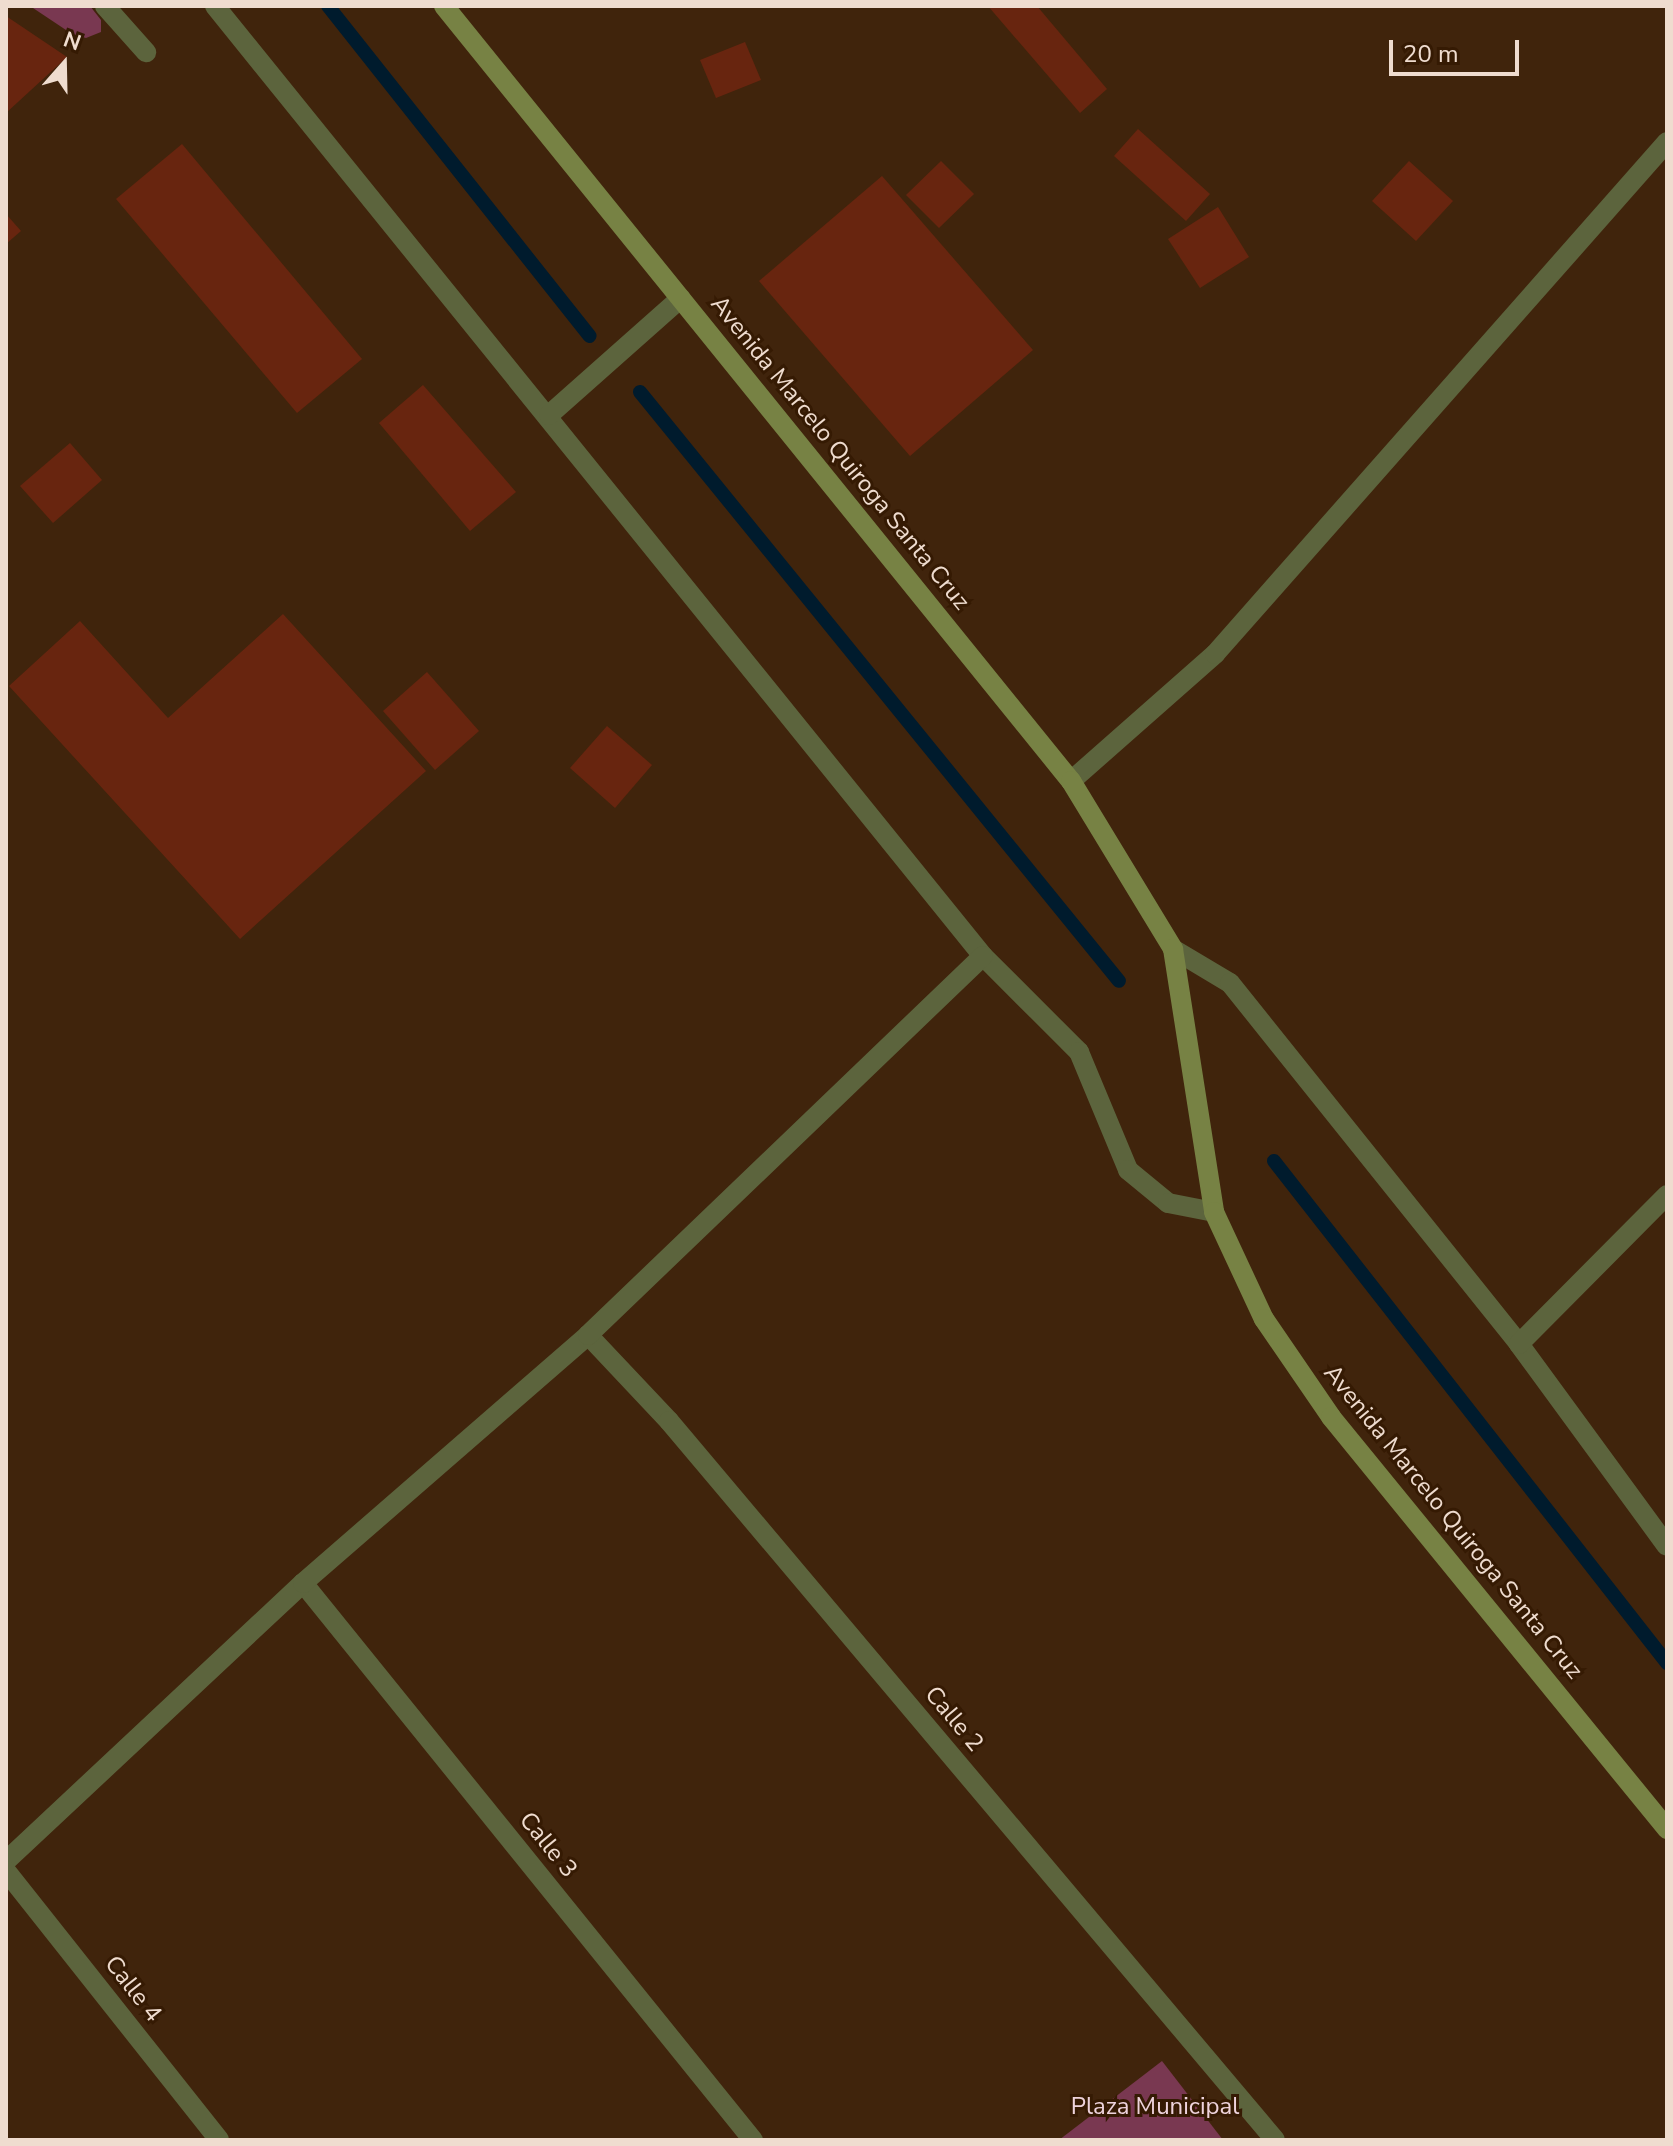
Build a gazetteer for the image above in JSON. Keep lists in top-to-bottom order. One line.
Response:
{"streets":{"main road":["Avenida Marcelo Quiroga Santa Cruz"],"street":["Calle 2","Calle 3","Calle 4"]},"parks":["Plaza Municipal"],"scale_bar":"20 m","north":"top"}
